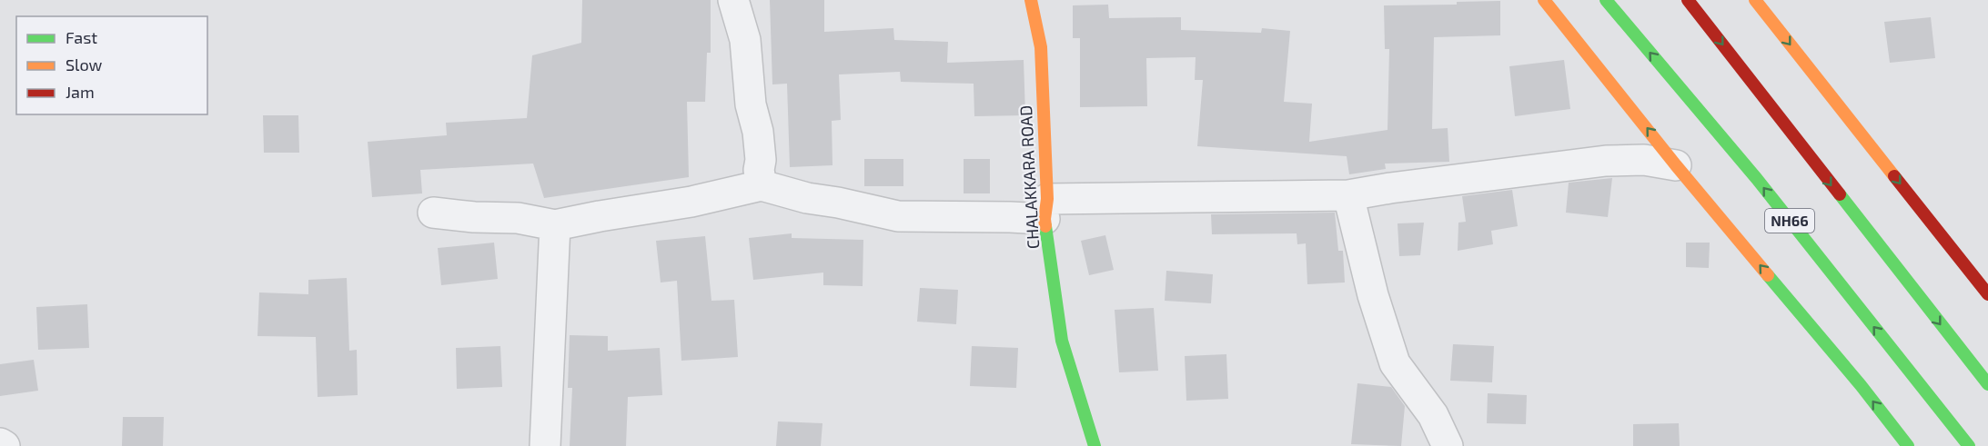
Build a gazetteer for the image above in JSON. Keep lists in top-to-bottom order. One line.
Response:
{"streets":{"main road":["CHALAKKARA ROAD","NH66"]},"legend":["Fast","Slow","Jam"]}
